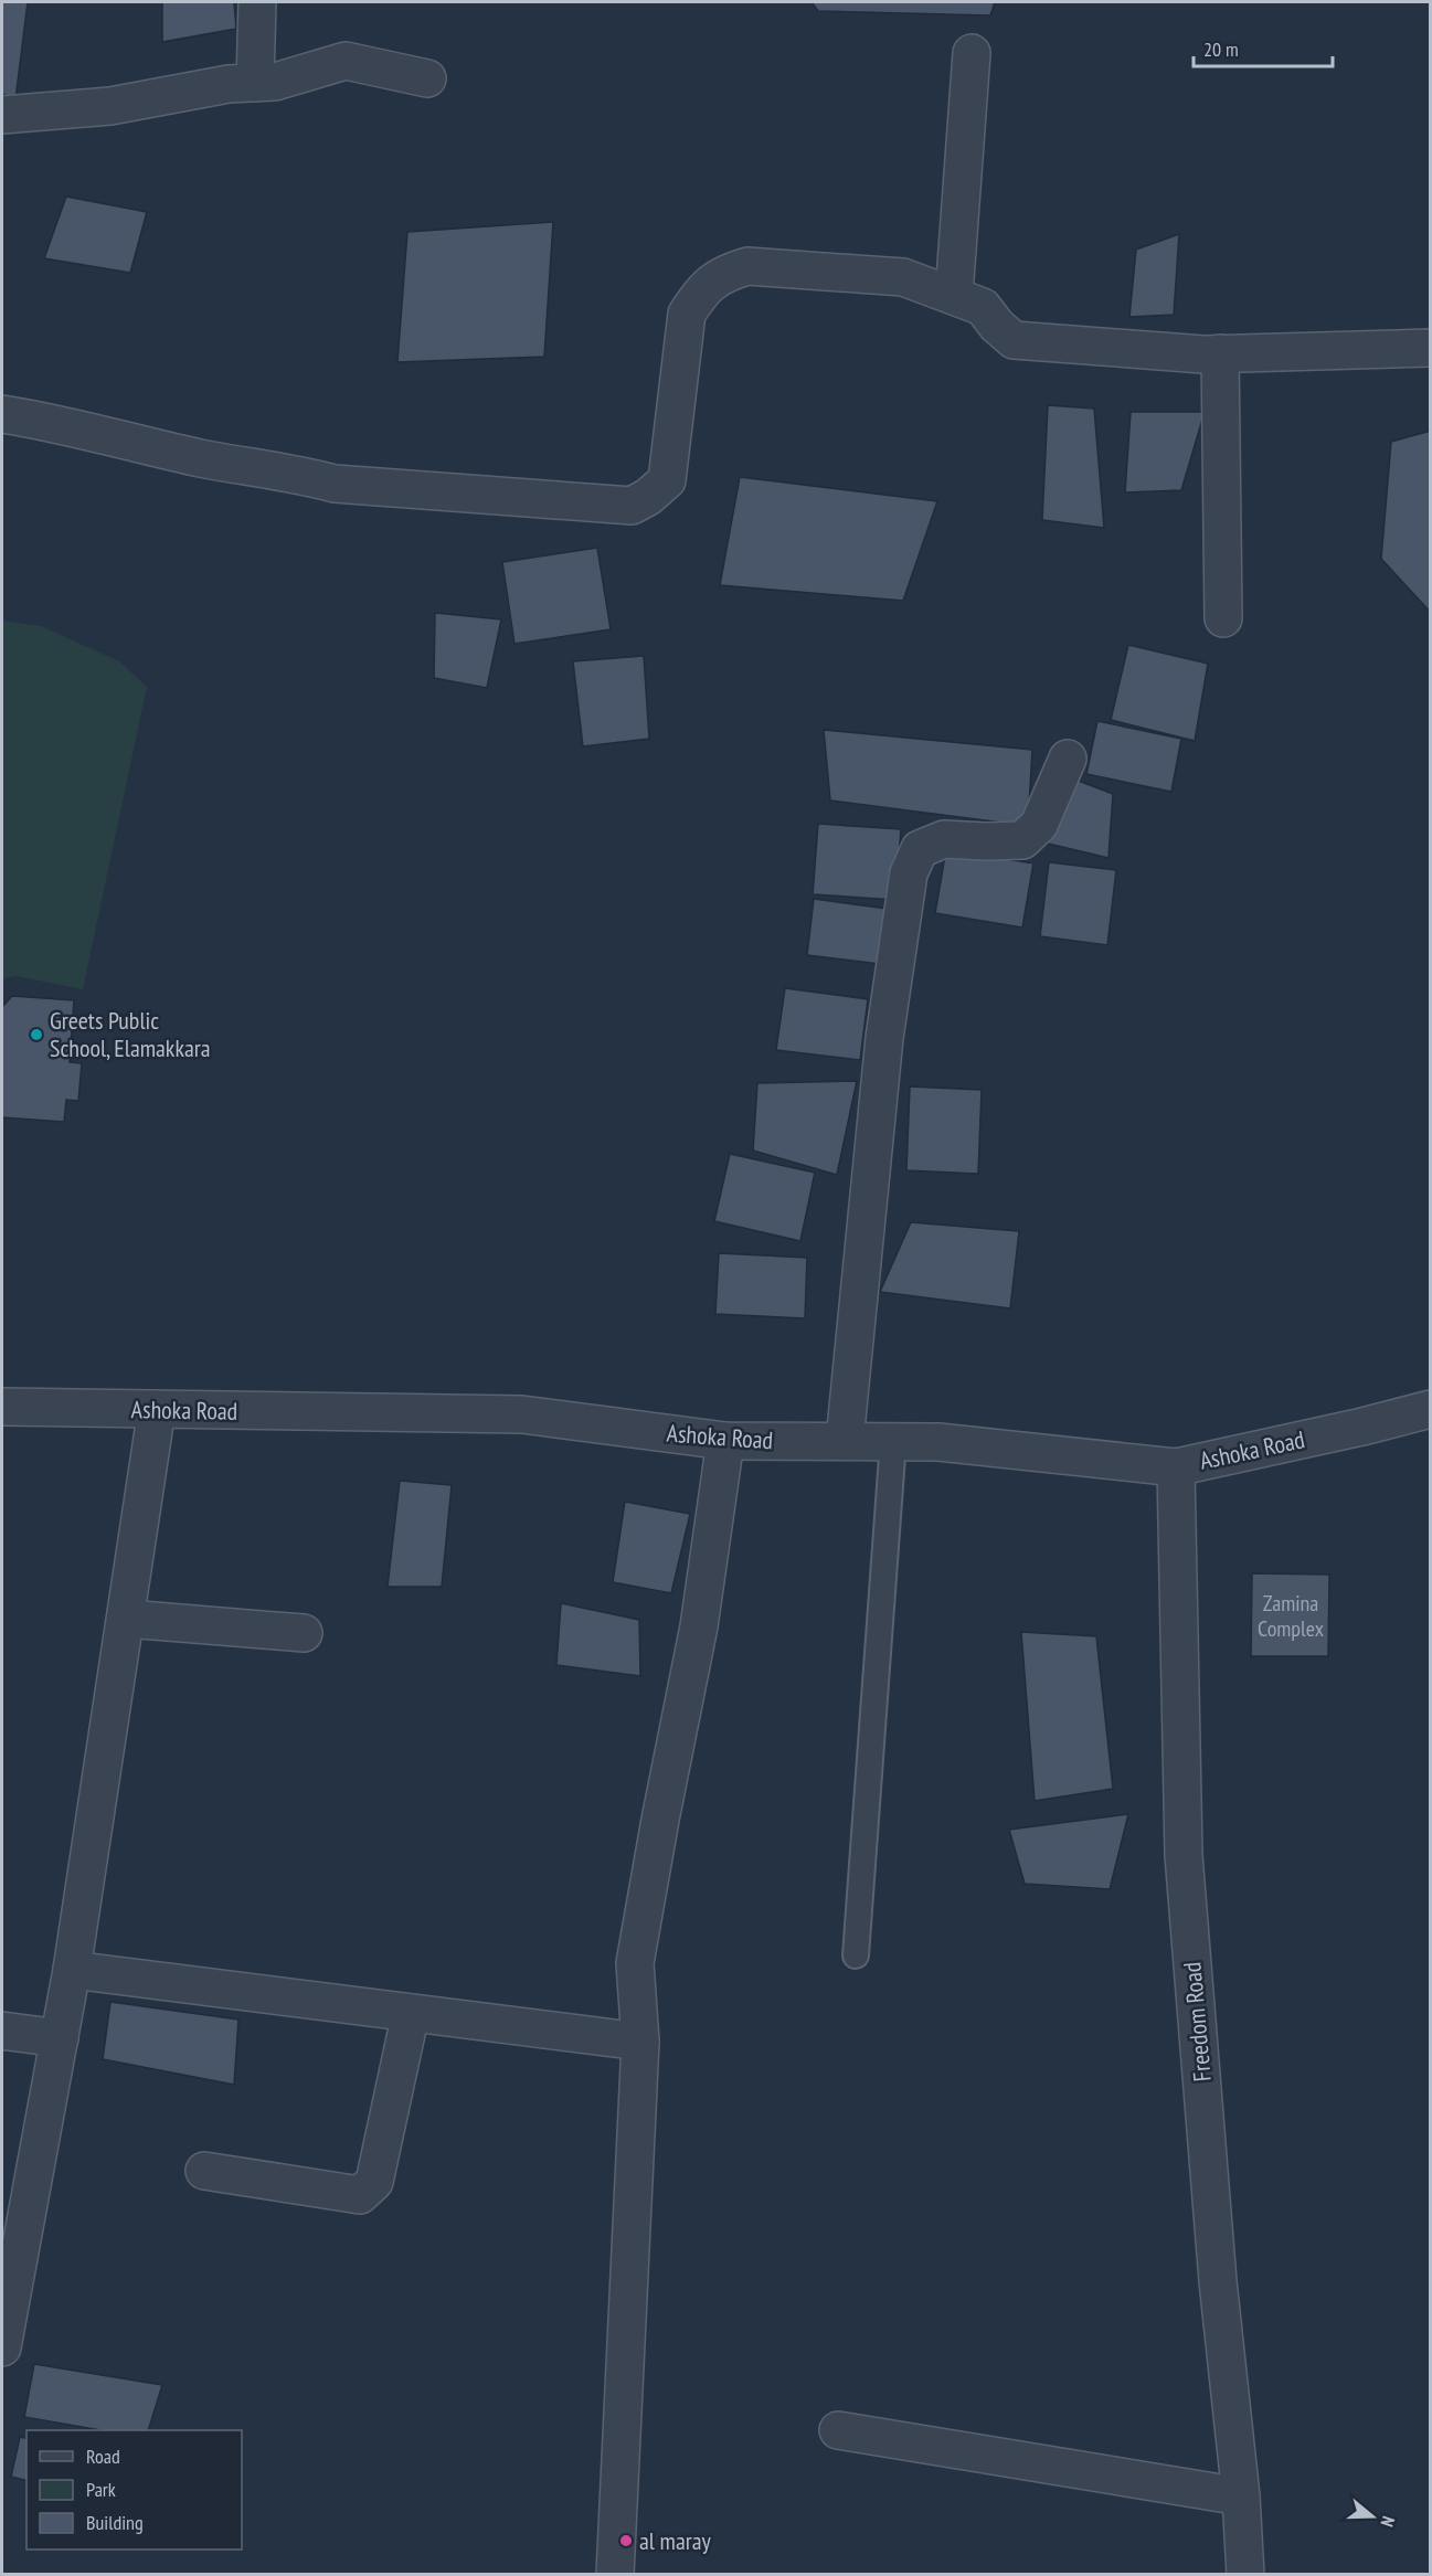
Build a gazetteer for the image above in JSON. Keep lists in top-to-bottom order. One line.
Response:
{"streets":{"street":["Ashoka Road","Freedom Road"]},"crossings":[["Ashoka Road","Freedom Road"]],"places":["Greets Public School, Elamakkara","al maray"],"house_numbers":["Zamina Complex"],"legend":["Road","Park","Building"],"scale_bar":"20 m","north":"right"}
